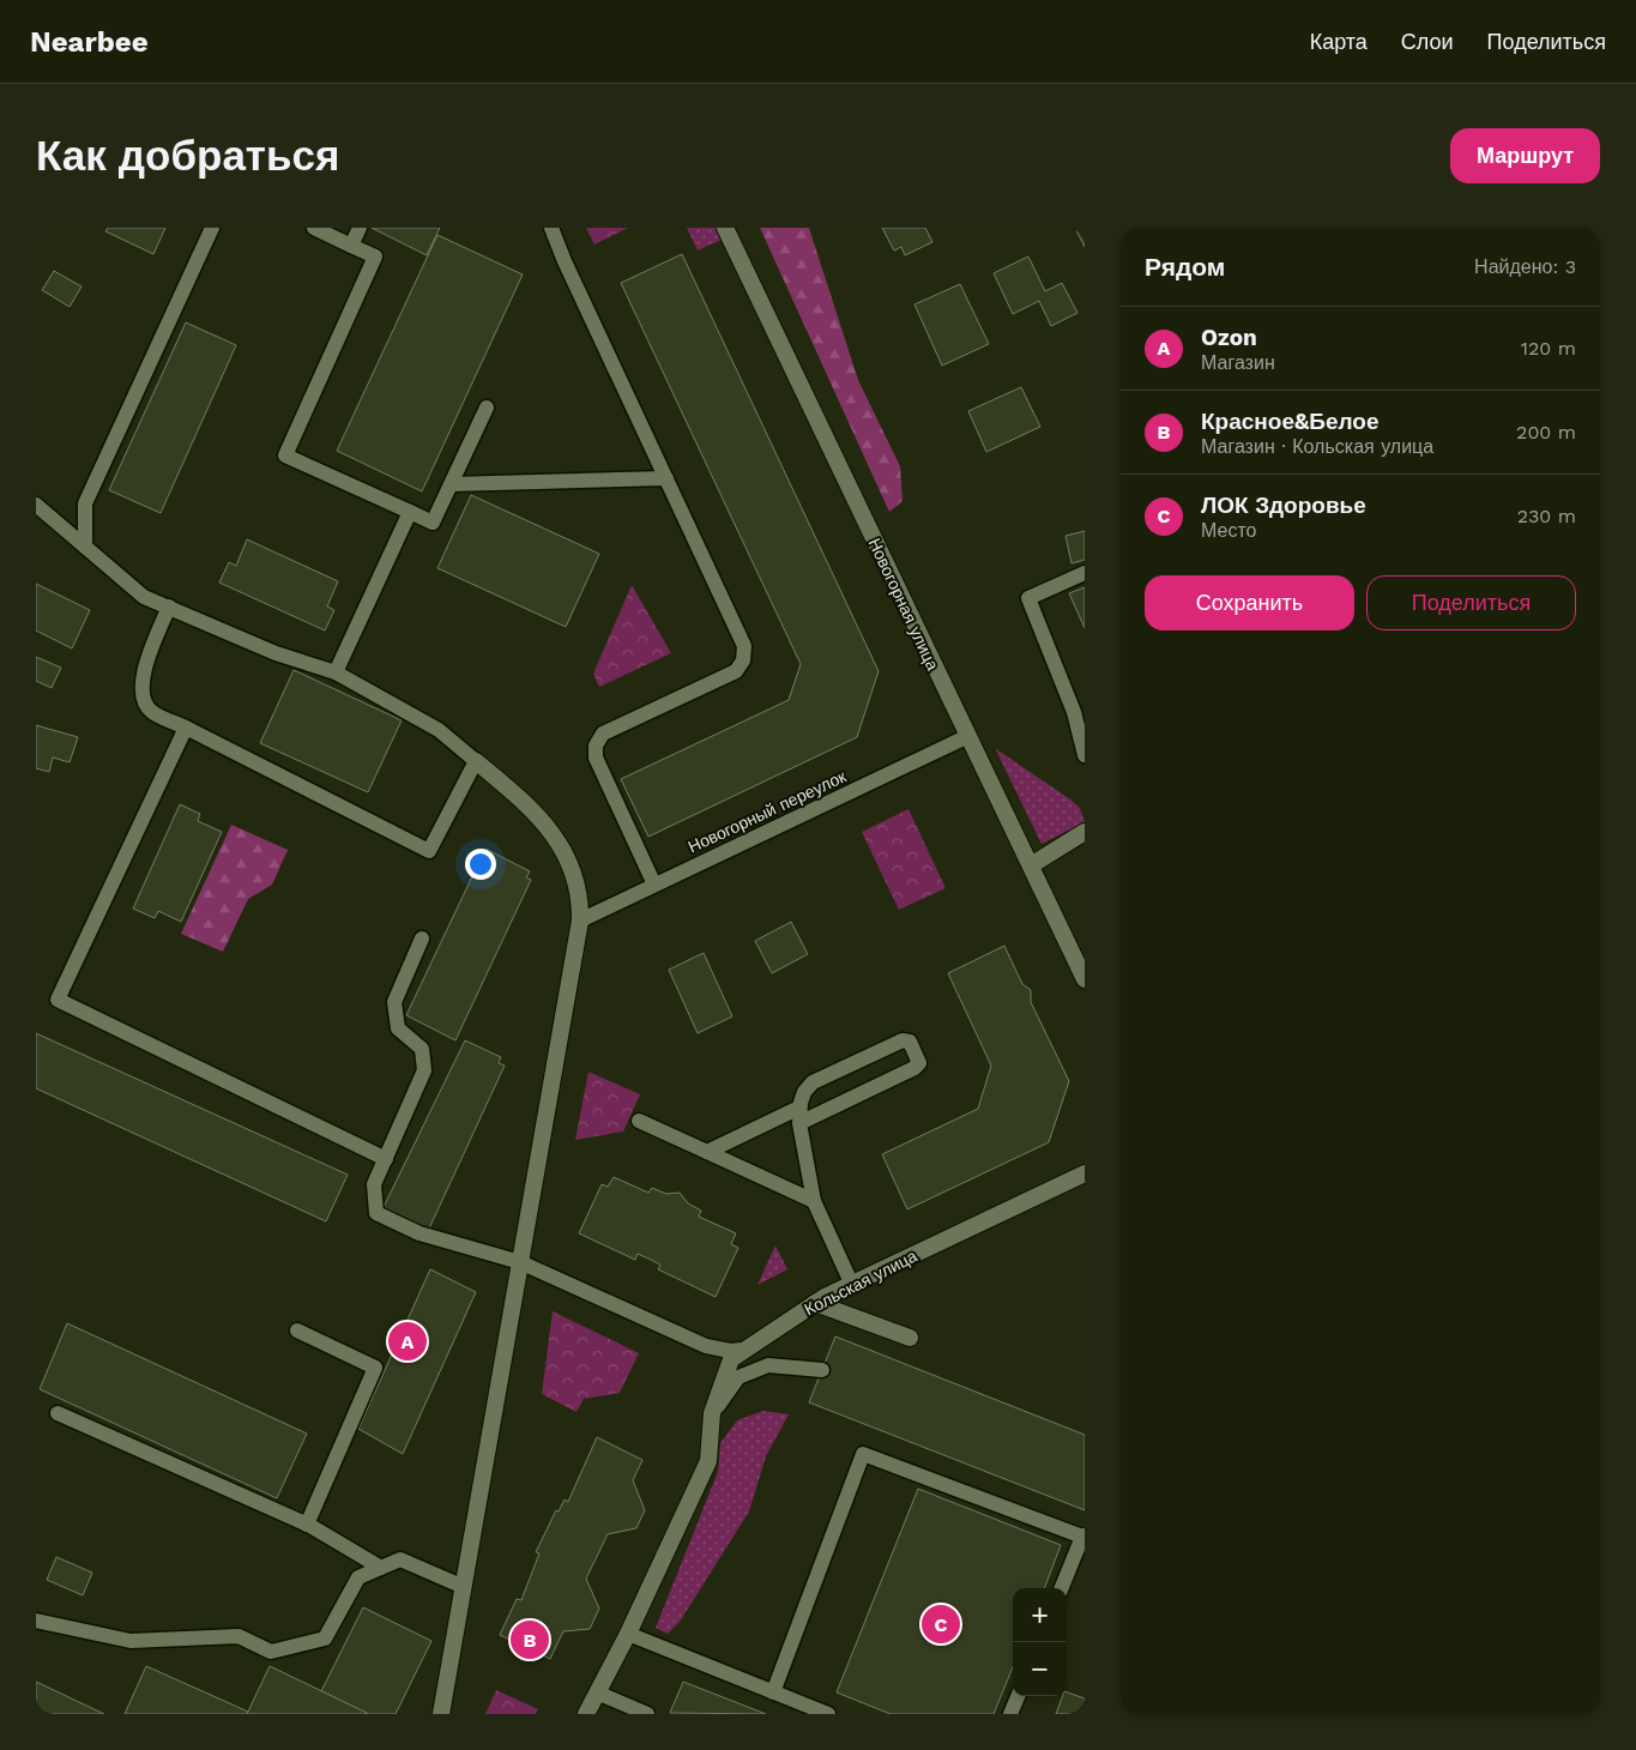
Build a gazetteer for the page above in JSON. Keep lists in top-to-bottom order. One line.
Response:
{"streets":{"street":["Новогорная улица","Кольская улица"],"lane":["Новогорный переулок"]},"crossings":[["Новогорная улица","Новогорный переулок"]],"page":{"header":"Nearbee","nav":["Карта","Слои","Поделиться"],"buttons":["Маршрут",["Сохранить","Поделиться"]],"title":"Как добраться","heading":["Рядом","Найдено: 3"],"list":[{"mark":"A","name":"Ozon","note":"Магазин","value":"120 m"},{"mark":"B","name":"Красное&Белое","note":"Магазин · Кольская улица","value":"200 m"},{"mark":"C","name":"ЛОК Здоровье","note":"Место","value":"230 m"}],"pins":["A","C","B"],"map_buttons":["+","−"]}}
